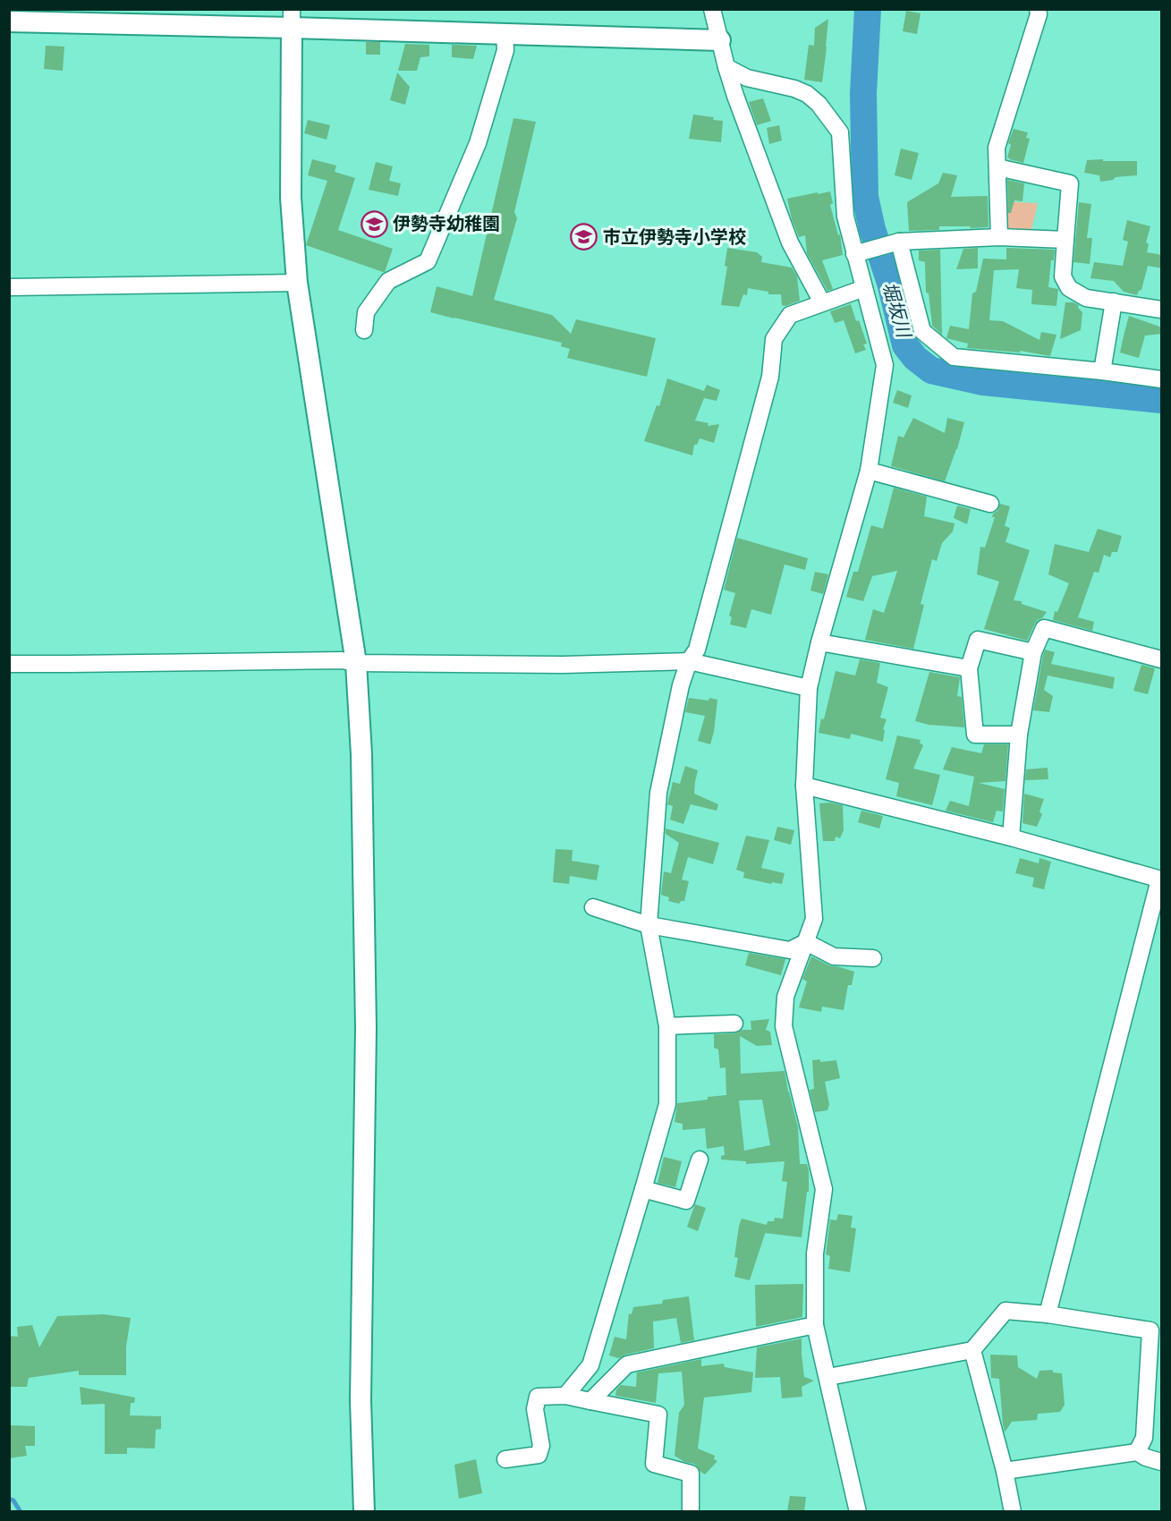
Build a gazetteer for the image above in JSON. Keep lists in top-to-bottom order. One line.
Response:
{"water":["堀坂川"],"places":{"school or university":["伊勢寺幼稚園","市立伊勢寺小学校"]}}
